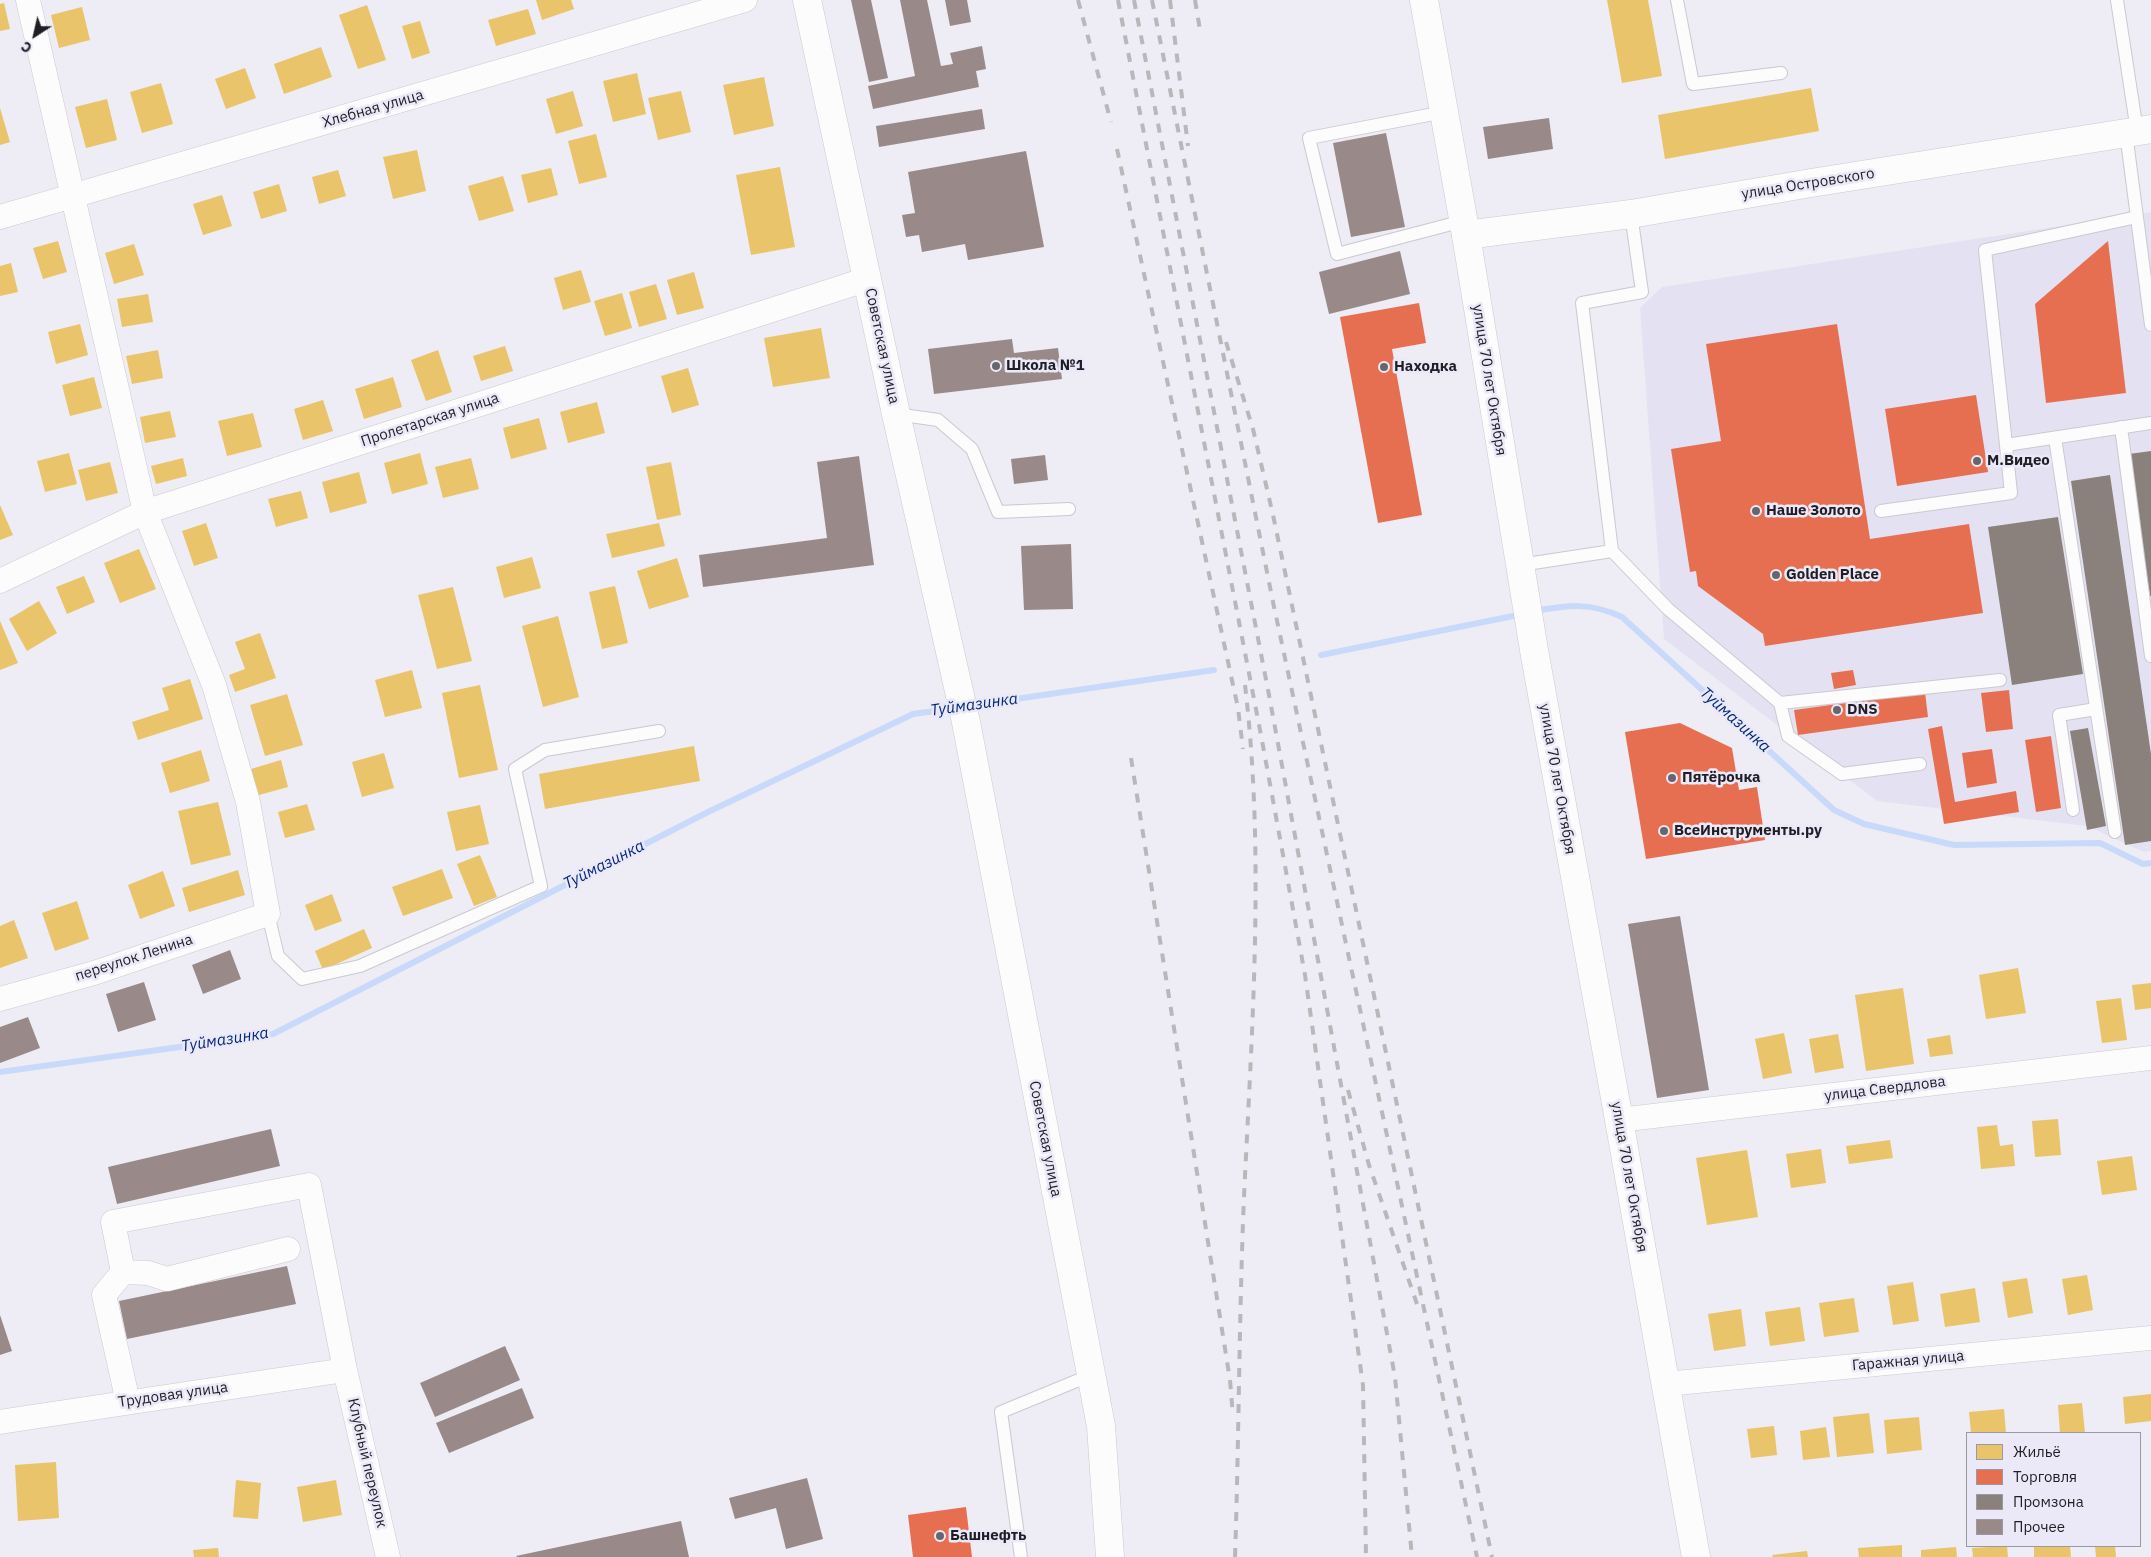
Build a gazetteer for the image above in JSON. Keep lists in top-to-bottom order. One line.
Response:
{"streets":{"street":["Хлебная улица","улица Островского","Советская улица","улица 70 лет Октября","Пролетарская улица","переулок Ленина","улица Свердлова","Гаражная улица","Трудовая улица","Клубный переулок"]},"crossings":[["улица Островского","улица 70 лет Октября"],["Советская улица","Пролетарская улица"],["улица 70 лет Октября","улица Свердлова"],["улица 70 лет Октября","Гаражная улица"],["Трудовая улица","Клубный переулок"]],"water":["Туймазинка"],"places":["Школа №1","Находка","М.Видео","Наше Золото","Golden Place","DNS","Пятёрочка","ВсеИнструменты.ру","Башнефть"],"legend":["Жильё","Торговля","Промзона","Прочее"],"north":"bottom left"}
